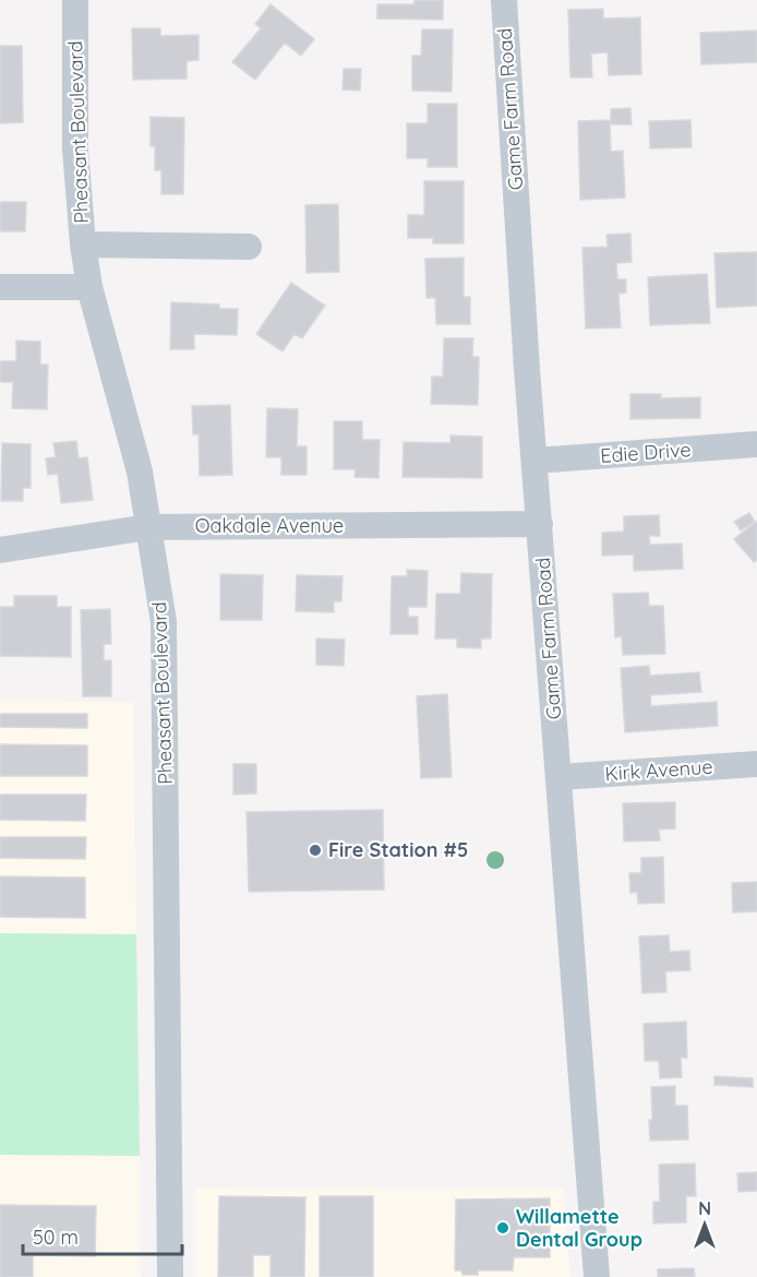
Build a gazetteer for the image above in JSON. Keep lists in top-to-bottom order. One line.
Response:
{"streets":{"street":["Game Farm Road","Pheasant Boulevard","Edie Drive","Oakdale Avenue","Kirk Avenue"]},"crossings":[["Game Farm Road","Edie Drive"],["Game Farm Road","Oakdale Avenue"],["Game Farm Road","Kirk Avenue"],["Pheasant Boulevard","Oakdale Avenue"]],"places":["Fire Station #5","Willamette Dental Group"],"scale_bar":"50 m","north":"top"}
